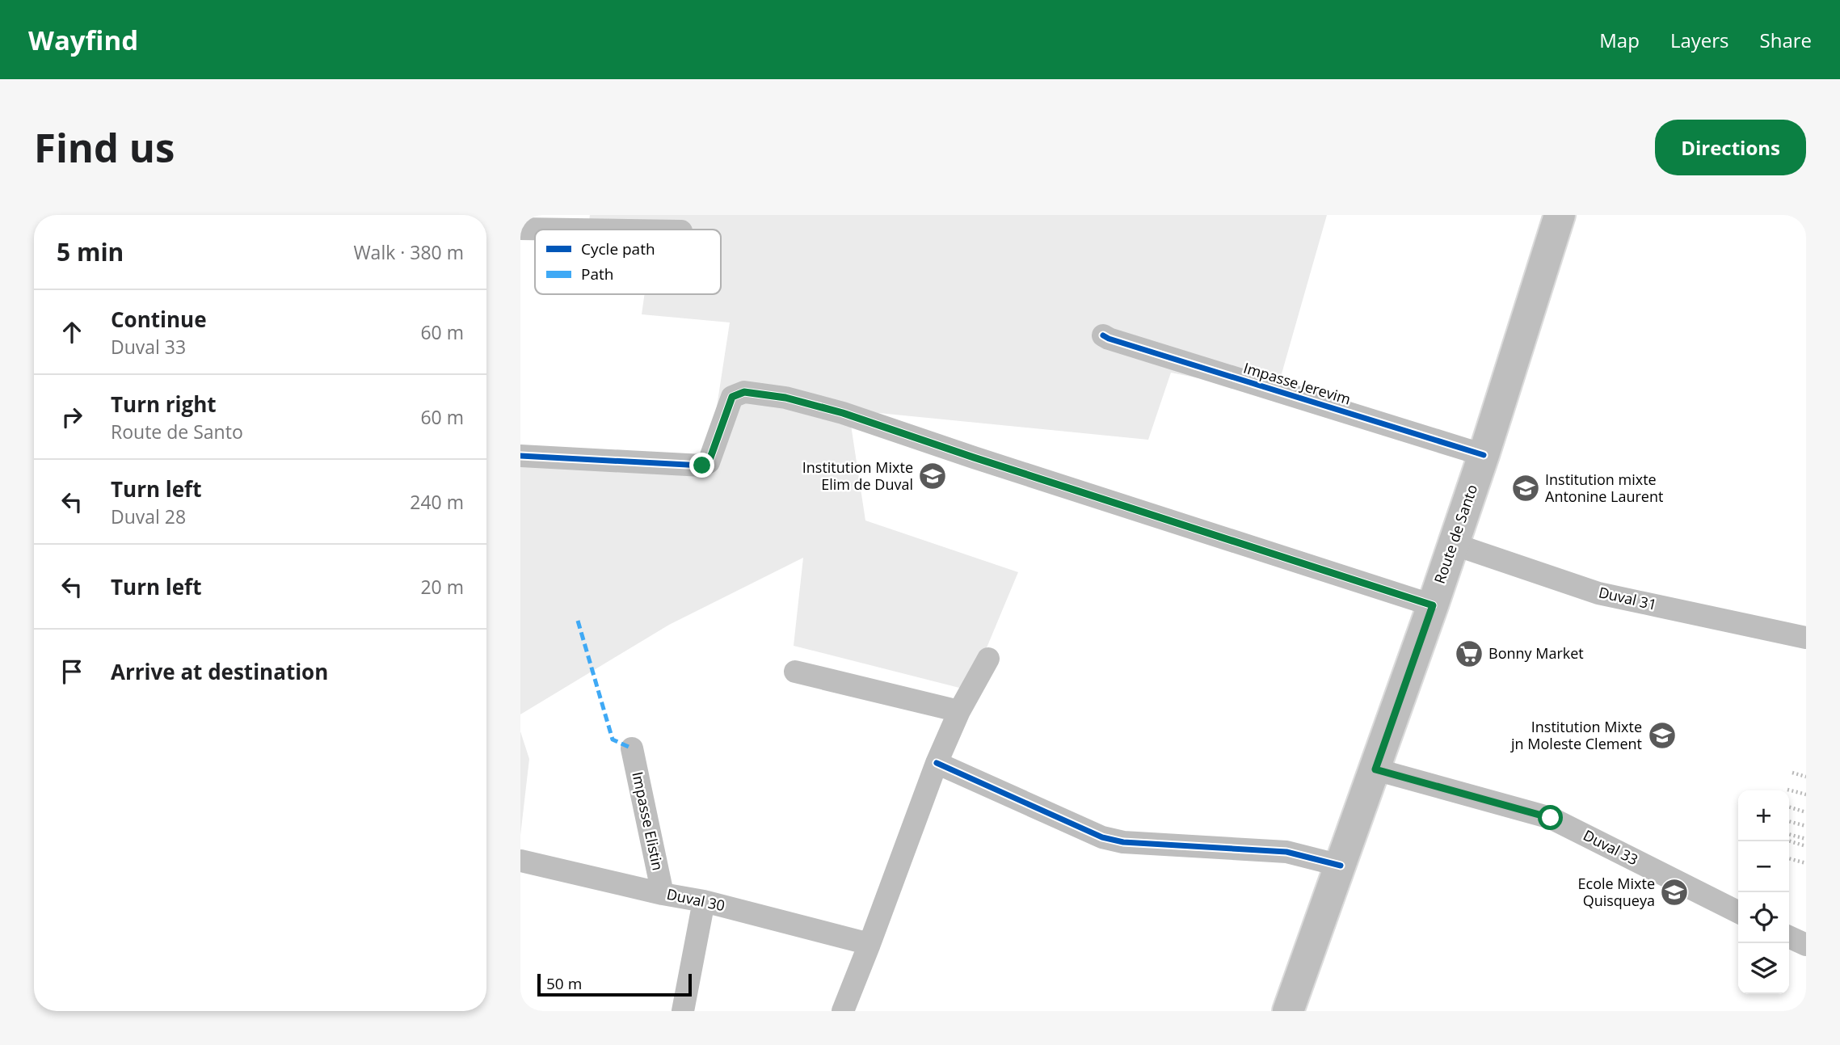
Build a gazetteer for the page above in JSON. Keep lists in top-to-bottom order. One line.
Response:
{"streets":{"main road":["Route de Santo"],"street":["Impasse Jerevim","Duval 31","Impasse Elistin","Duval 33","Duval 30"]},"crossings":[["Impasse Jerevim","Route de Santo"],["Route de Santo","Duval 31"],["Route de Santo","Duval 33"],["Impasse Elistin","Duval 30"]],"places":{"school or university":["Institution Mixte Elim de Duval","Institution mixte Antonine Laurent","Institution Mixte jn Moleste Clement","Ecole Mixte Quisqueya"],"supermarket":["Bonny Market"]},"legend":["Cycle path","Path"],"scale_bar":"50 m","page":{"header":"Wayfind","nav":["Map","Layers","Share"],"buttons":"Directions","title":"Find us","heading":["5 min","Walk · 380 m"],"list":[["Continue","Duval 33","60 m"],["Turn right","Route de Santo","60 m"],["Turn left","Duval 28","240 m"],["Turn left","20 m"],"Arrive at destination"],"map_buttons":["+","−"],"scale":"50 m"}}
